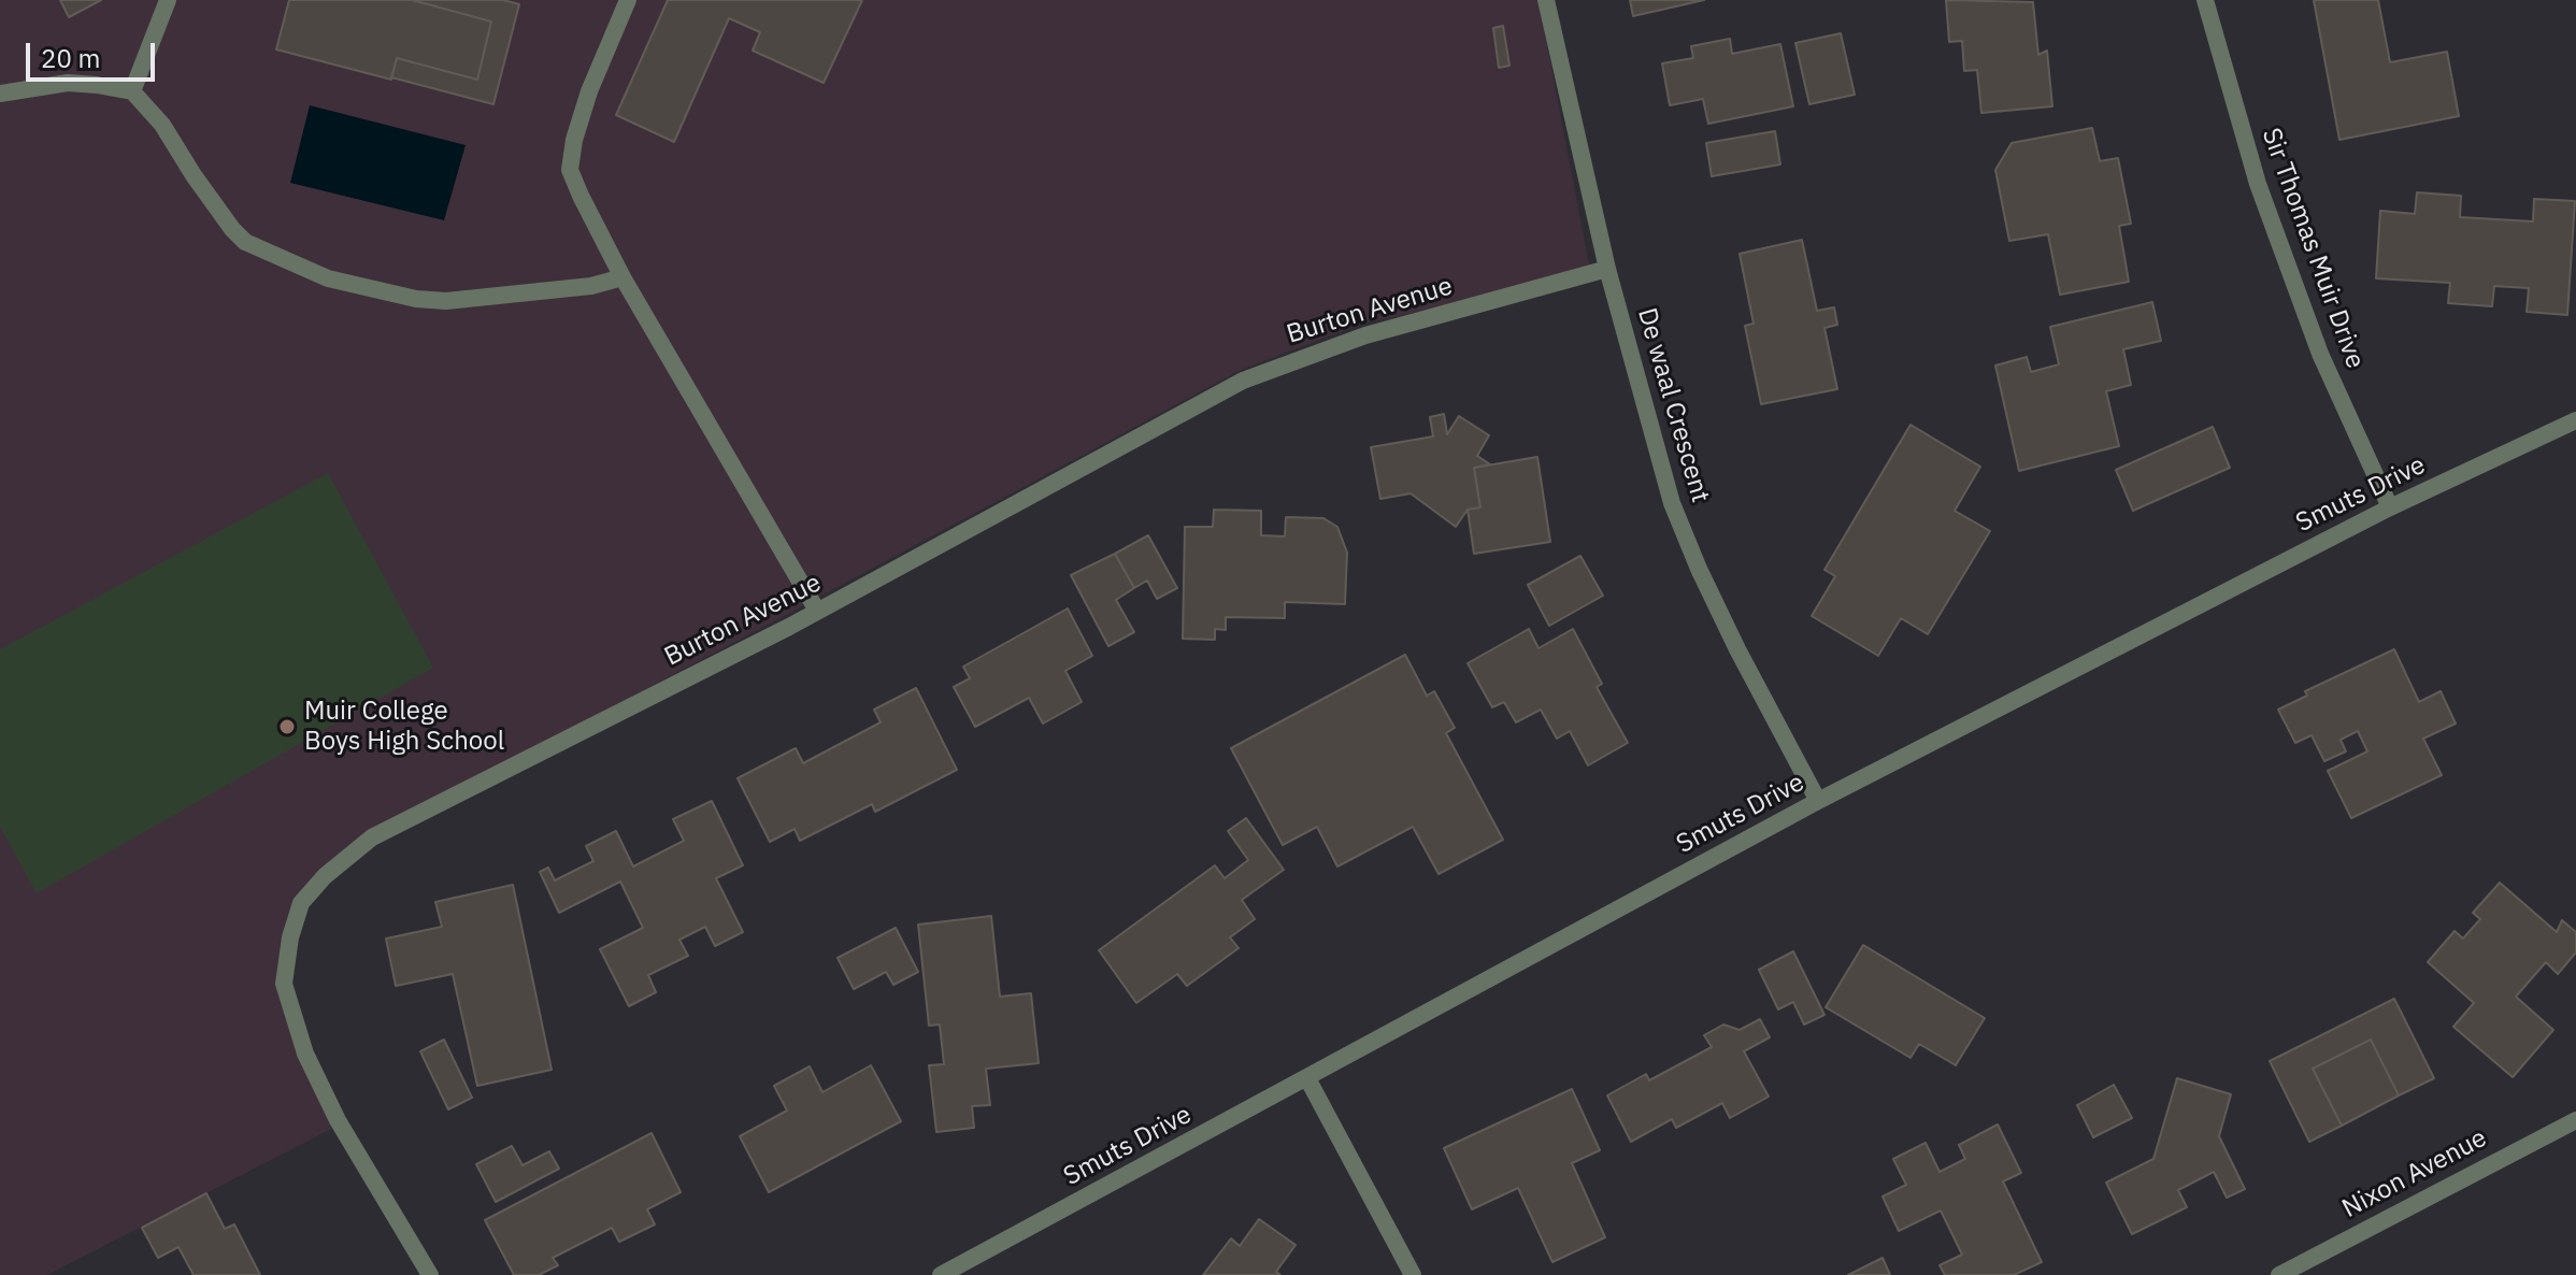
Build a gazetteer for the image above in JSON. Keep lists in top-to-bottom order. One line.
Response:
{"streets":{"street":["Sir Thomas Muir Drive","Burton Avenue","De waal Crescent","Smuts Drive","Nixon Avenue"]},"crossings":[["Sir Thomas Muir Drive","Smuts Drive"],["Burton Avenue","De waal Crescent"],["De waal Crescent","Smuts Drive"]],"places":["Muir College Boys High School"],"scale_bar":"20 m"}
